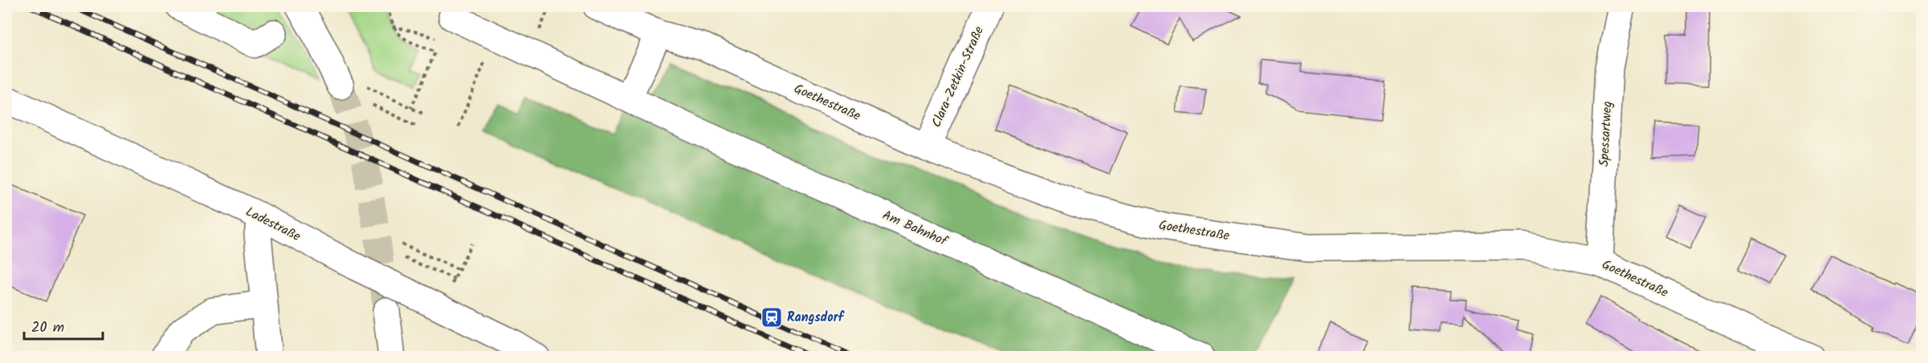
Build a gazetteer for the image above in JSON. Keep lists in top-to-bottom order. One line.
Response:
{"streets":{"street":["Clara-Zetkin-Straße","Goethestraße","Spessartweg","Ladestraße","Am Bahnhof"]},"crossings":[["Clara-Zetkin-Straße","Goethestraße"],["Goethestraße","Spessartweg"]],"places":{"station":["Rangsdorf"]},"scale_bar":"20 m"}
